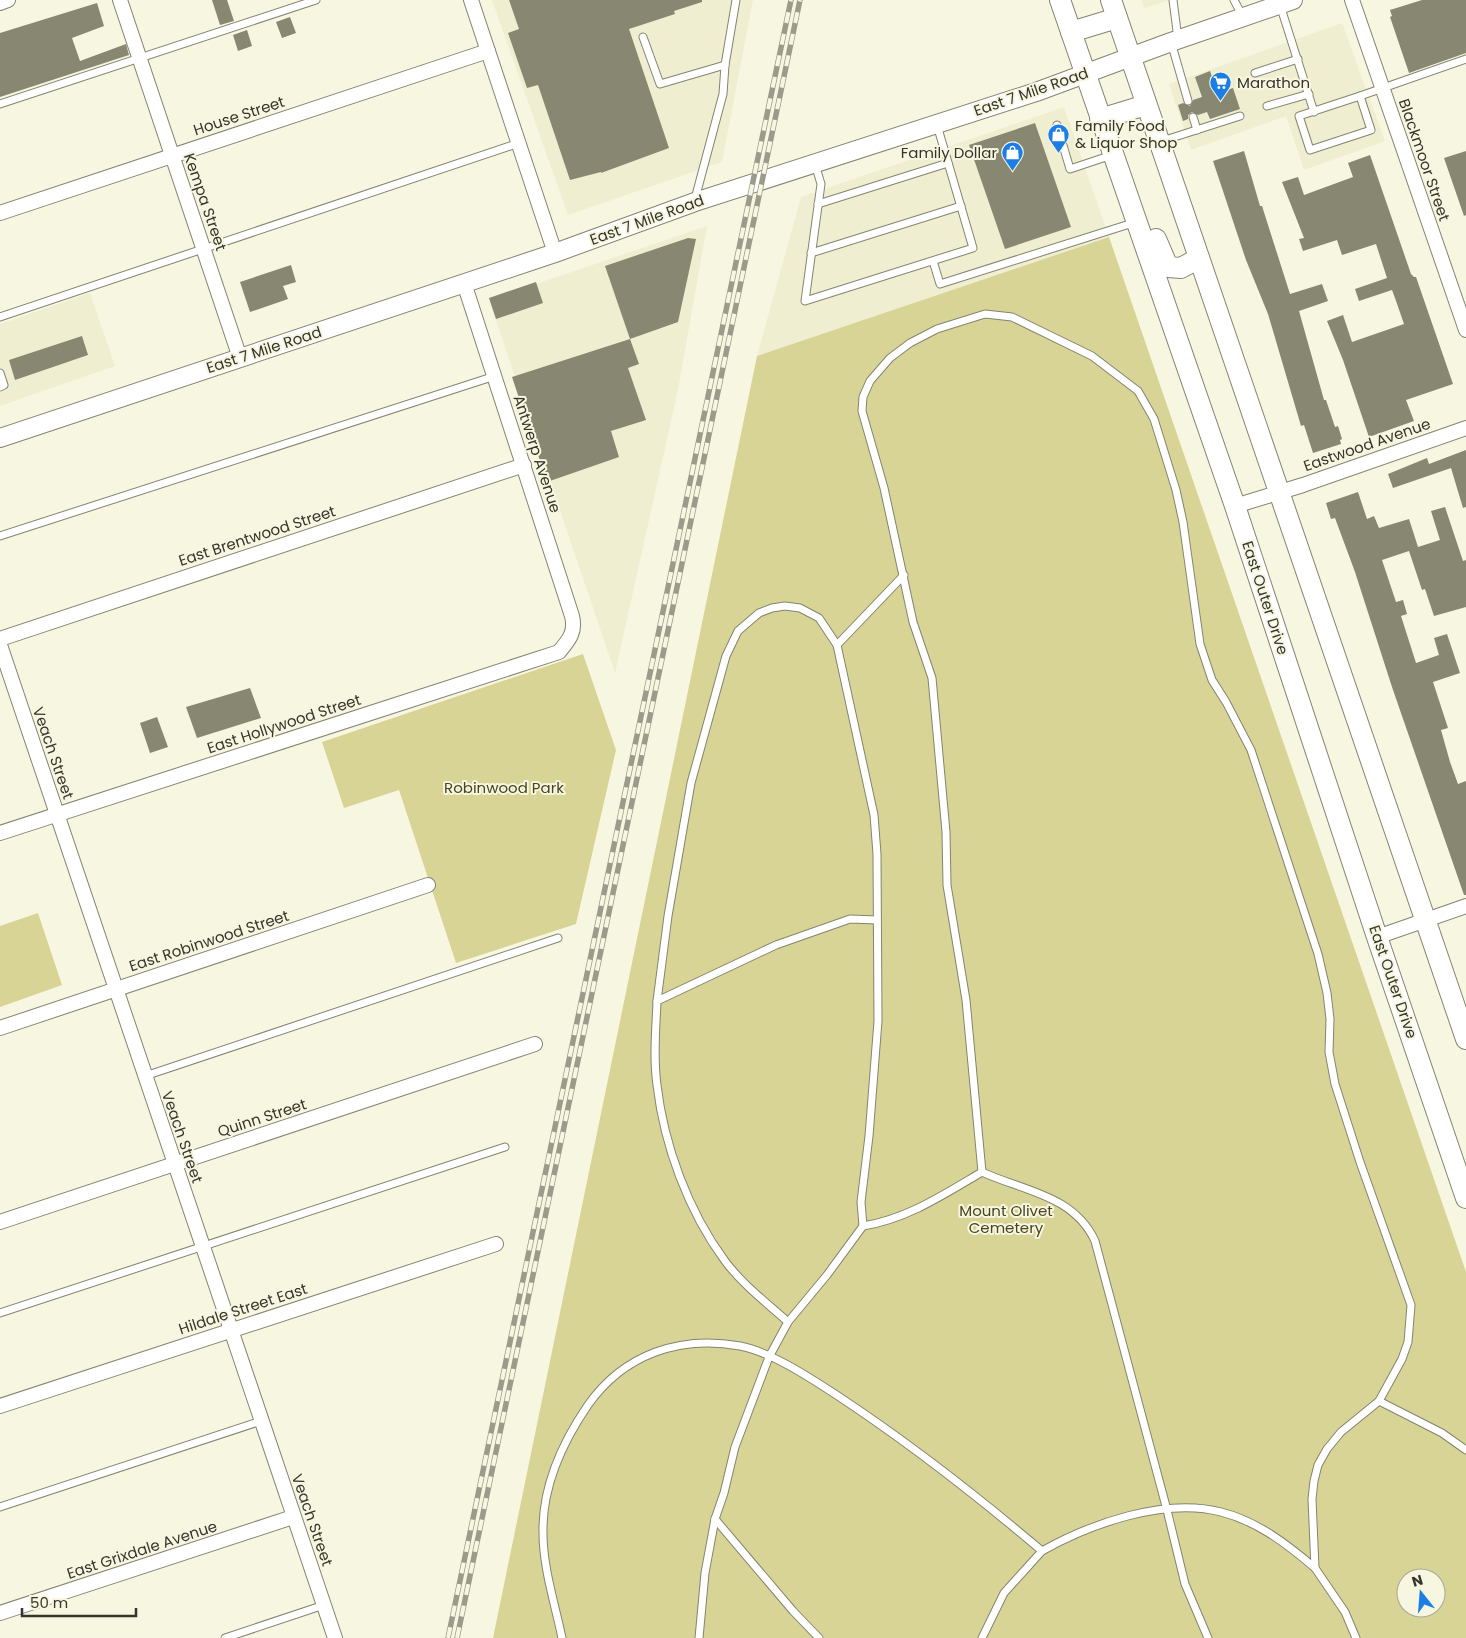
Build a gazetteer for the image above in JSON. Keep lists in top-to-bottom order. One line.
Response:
{"streets":{"main road":["East Outer Drive"],"street":["East 7 Mile Road","House Street","Blackmoor Street","Kempa Street","Eastwood Avenue","Antwerp Avenue","East Brentwood Street","East Hollywood Street","Veach Street","East Robinwood Street","Quinn Street","Hildale Street East","East Grixdale Avenue"]},"crossings":[["East 7 Mile Road","Kempa Street"],["East 7 Mile Road","Antwerp Avenue"],["East 7 Mile Road","East Outer Drive"],["House Street","Kempa Street"],["Eastwood Avenue","East Outer Drive"],["Antwerp Avenue","East Brentwood Street"],["Antwerp Avenue","East Hollywood Street"],["East Hollywood Street","Veach Street"],["Veach Street","East Robinwood Street"],["Veach Street","Quinn Street"],["Veach Street","Hildale Street East"],["Veach Street","East Grixdale Avenue"]],"parks":["Robinwood Park","Mount Olivet Cemetery"],"places":{"supermarket":["Marathon"],"shop":["Family Food & Liquor Shop","Family Dollar"]},"scale_bar":"50 m","north":"top"}
